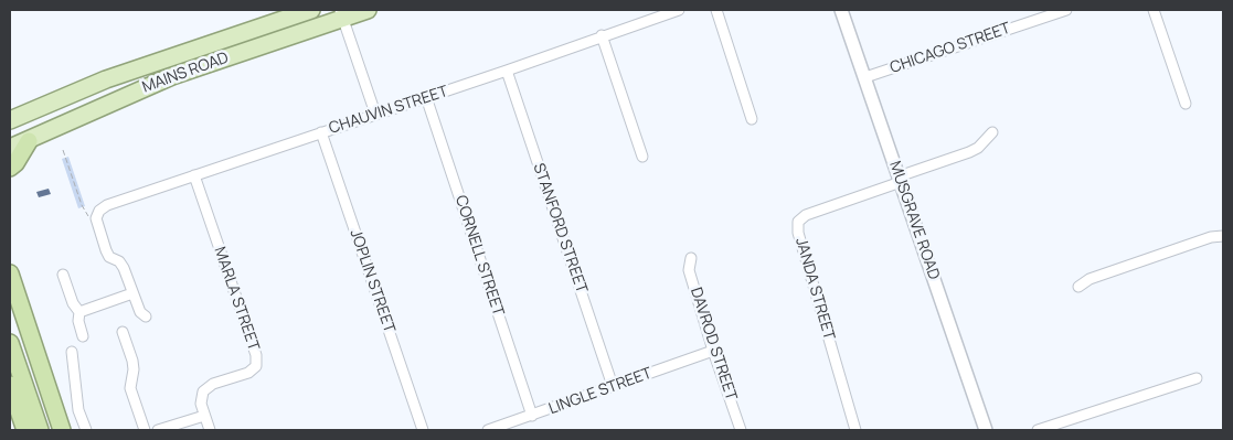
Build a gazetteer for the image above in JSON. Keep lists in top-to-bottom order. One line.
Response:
{"streets":{"main road":["MAINS ROAD"],"street":["CHICAGO STREET","CHAUVIN STREET","MUSGRAVE ROAD","STANFORD STREET","CORNELL STREET","JOPLIN STREET","JANDA STREET","MARLA STREET","DAVROD STREET","LINGLE STREET"]},"crossings":[["CHICAGO STREET","MUSGRAVE ROAD"],["CHAUVIN STREET","STANFORD STREET"],["CHAUVIN STREET","CORNELL STREET"],["CHAUVIN STREET","JOPLIN STREET"],["CHAUVIN STREET","MARLA STREET"],["MUSGRAVE ROAD","JANDA STREET"],["STANFORD STREET","LINGLE STREET"],["CORNELL STREET","LINGLE STREET"],["DAVROD STREET","LINGLE STREET"]]}
